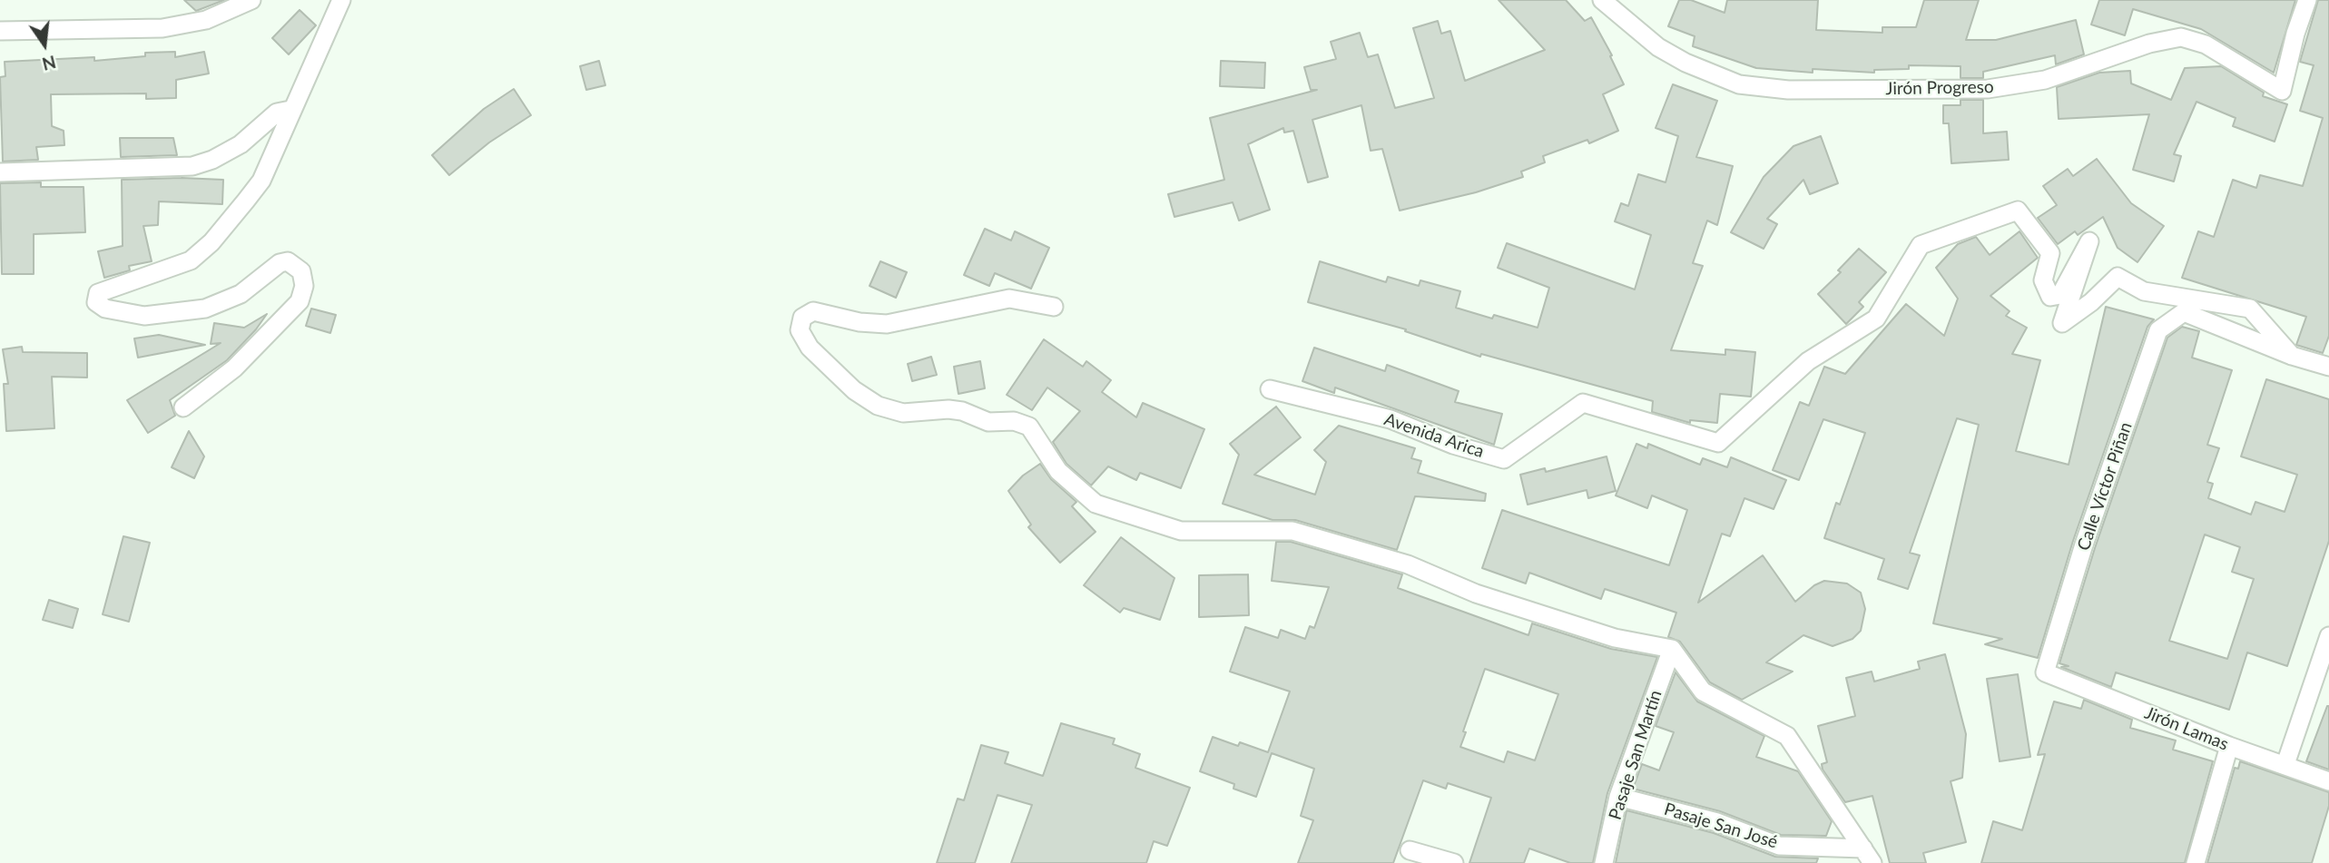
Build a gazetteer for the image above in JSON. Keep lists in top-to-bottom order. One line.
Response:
{"streets":{"street":["Jirón Progreso","Avenida Arica","Calle Víctor Piñan","Jirón Lamas","Pasaje San Martín","Pasaje San José"]},"crossings":[["Avenida Arica","Calle Víctor Piñan"],["Calle Víctor Piñan","Jirón Lamas"],["Pasaje San Martín","Pasaje San José"]],"north":"bottom"}
